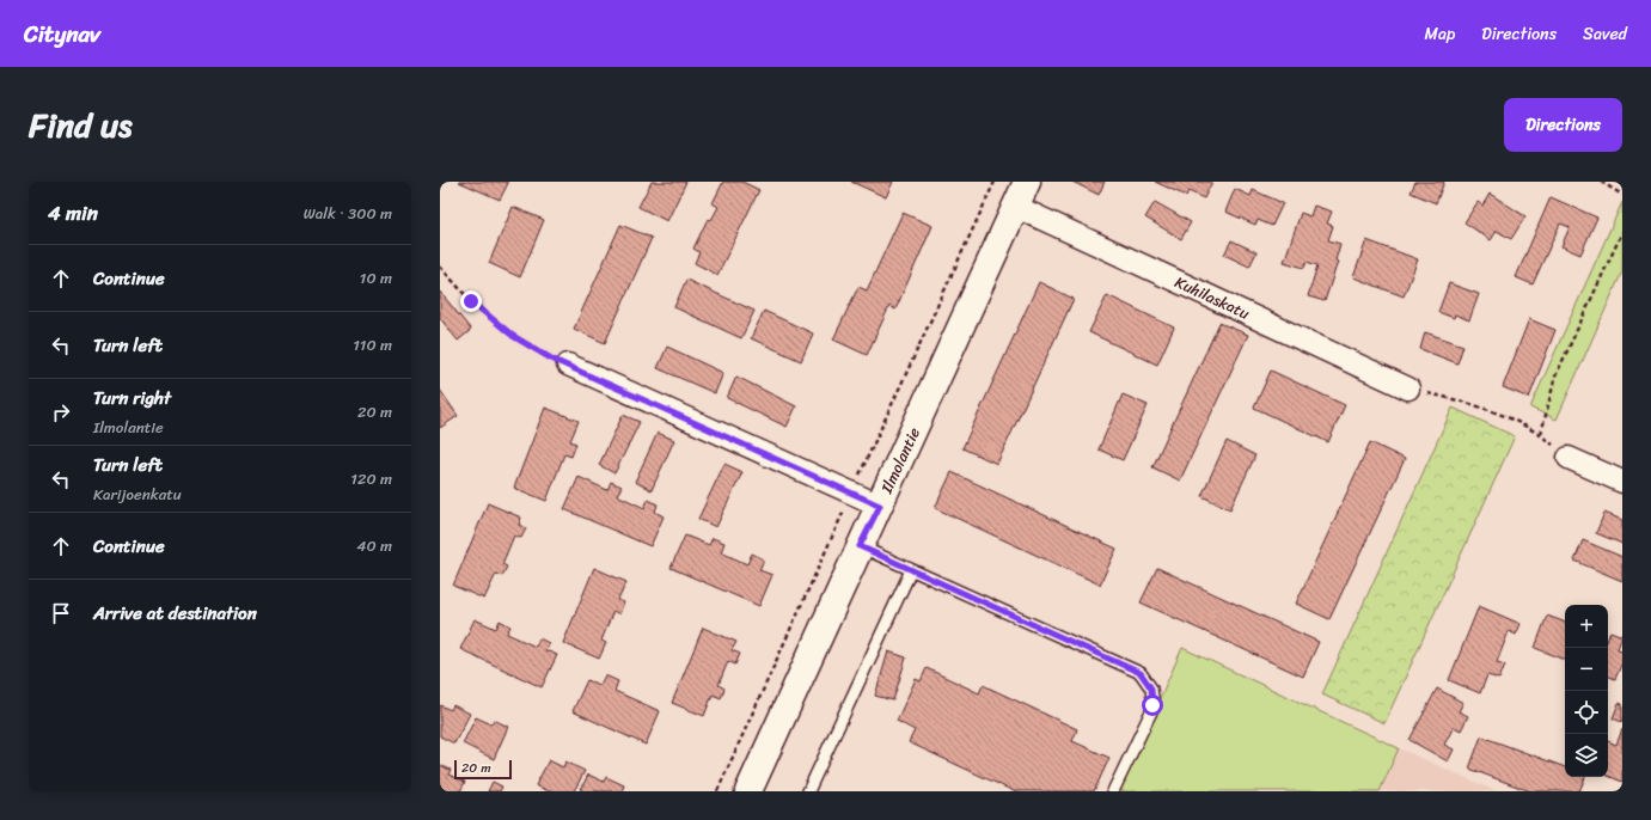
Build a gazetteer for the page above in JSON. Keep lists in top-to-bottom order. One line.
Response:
{"streets":{"street":["Kuhilaskatu","Ilmolantie"]},"crossings":[["Kuhilaskatu","Ilmolantie"]],"scale_bar":"20 m","page":{"header":"Citynav","nav":["Map","Directions","Saved"],"title":"Find us","buttons":"Directions","heading":["4 min","Walk · 300 m"],"list":[["Continue","10 m"],["Turn left","110 m"],["Turn right","Ilmolantie","20 m"],["Turn left","Karijoenkatu","120 m"],["Continue","40 m"],"Arrive at destination"],"map_buttons":["+","−"],"scale":"20 m"}}
